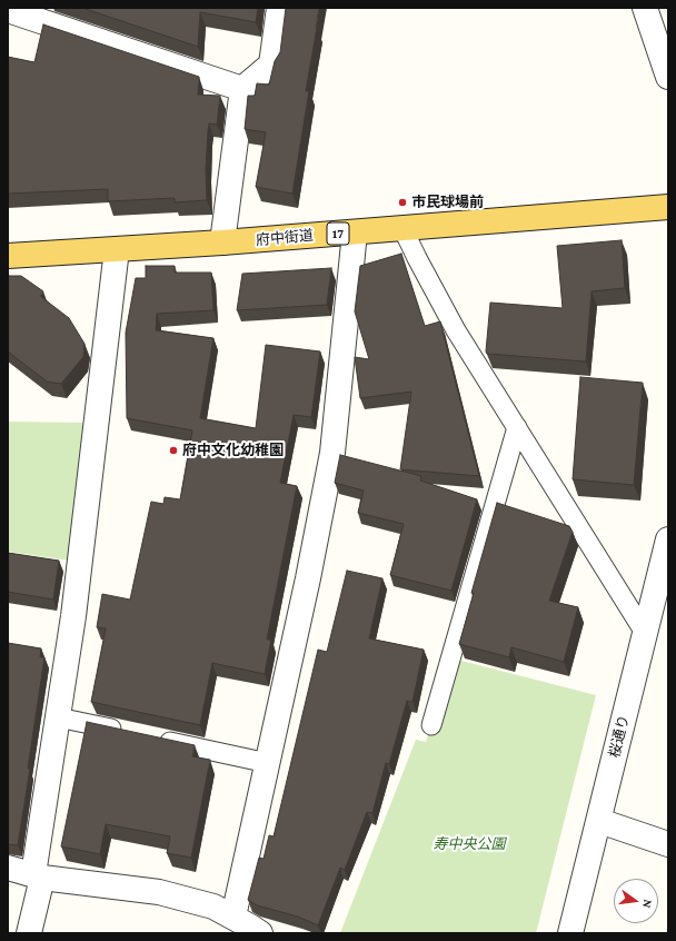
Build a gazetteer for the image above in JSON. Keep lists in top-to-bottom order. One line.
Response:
{"streets":{"main road":["17","府中街道"],"street":["桜通り"]},"parks":["寿中央公園"],"places":["市民球場前","府中文化幼稚園"],"north":"right"}
